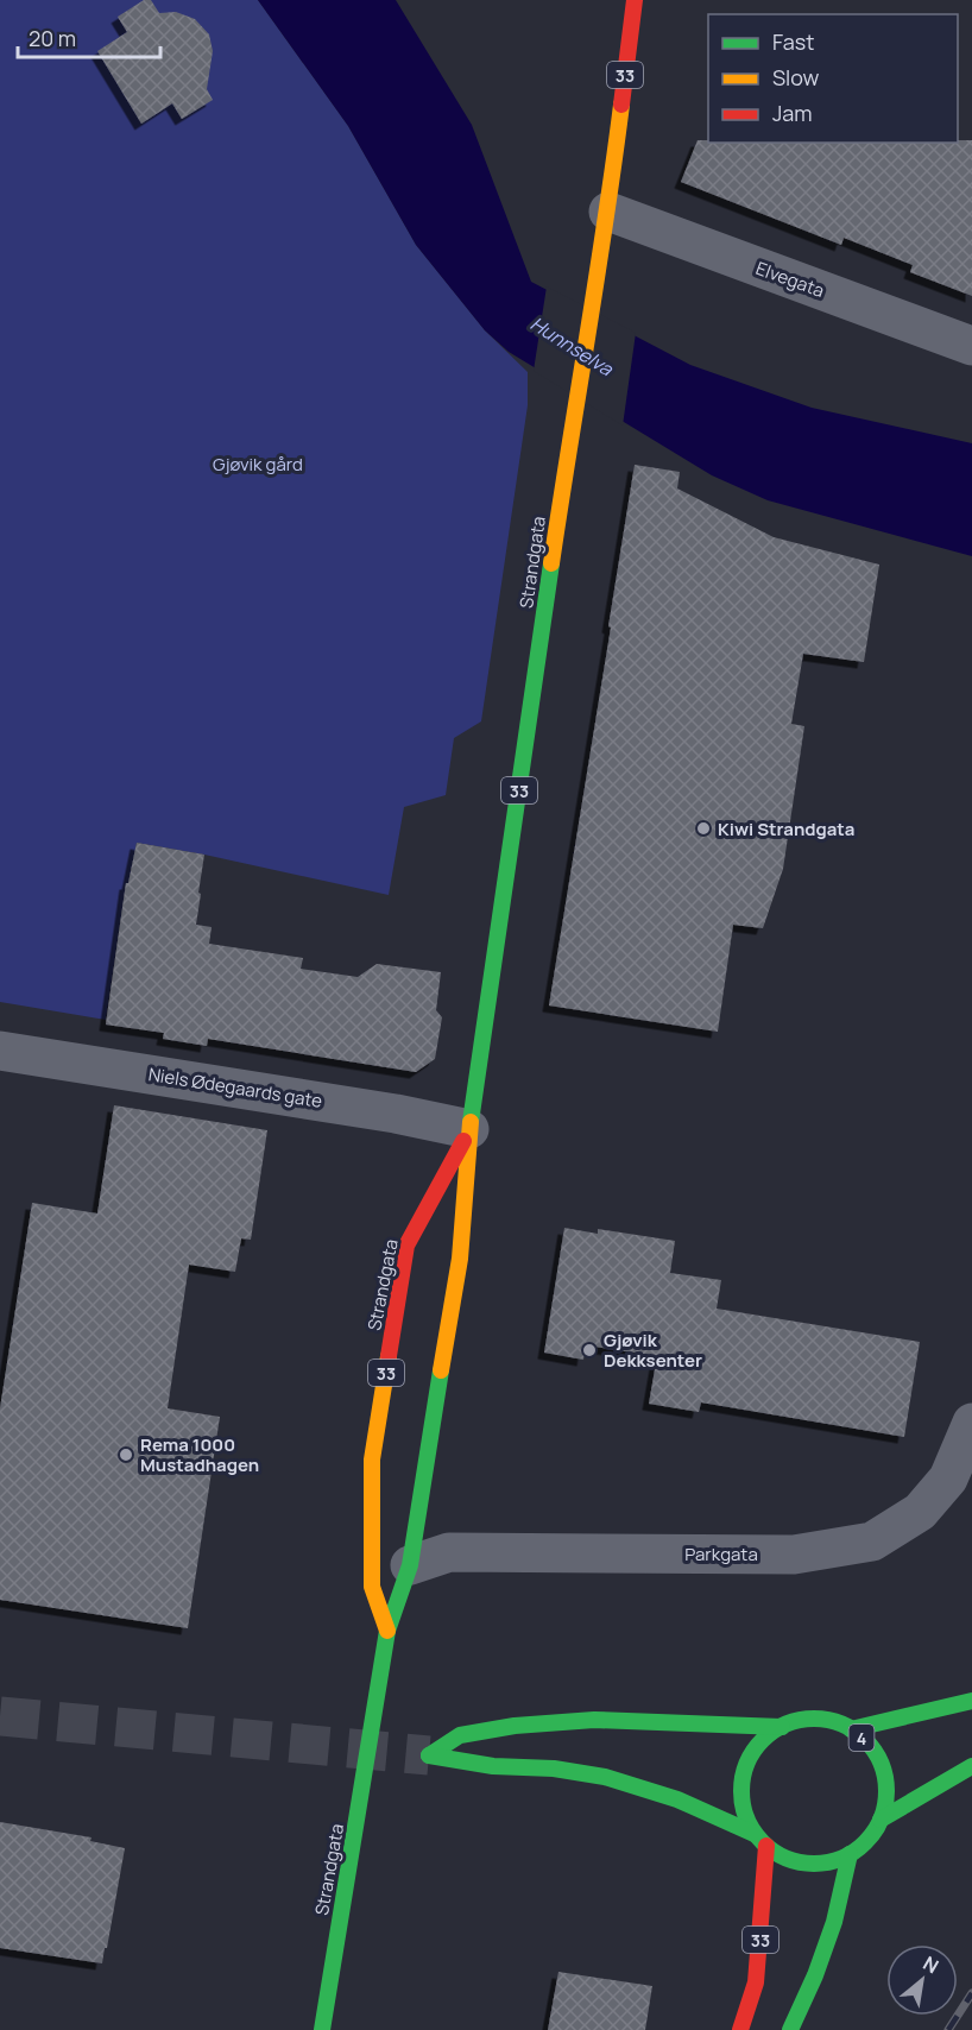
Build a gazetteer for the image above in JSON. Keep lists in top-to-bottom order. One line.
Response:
{"streets":{"main road":["33","Strandgata","4"],"street":["Elvegata","Niels Ødegaards gate","Parkgata"]},"crossings":[["33","4"],["Elvegata","Strandgata"],["Strandgata","Niels Ødegaards gate"],["Strandgata","Parkgata"]],"water":["Hunnselva"],"parks":["Gjøvik gård"],"places":["Kiwi Strandgata","Gjøvik Dekksenter","Rema 1000 Mustadhagen"],"legend":["Fast","Slow","Jam"],"scale_bar":"20 m","north":"top right"}
